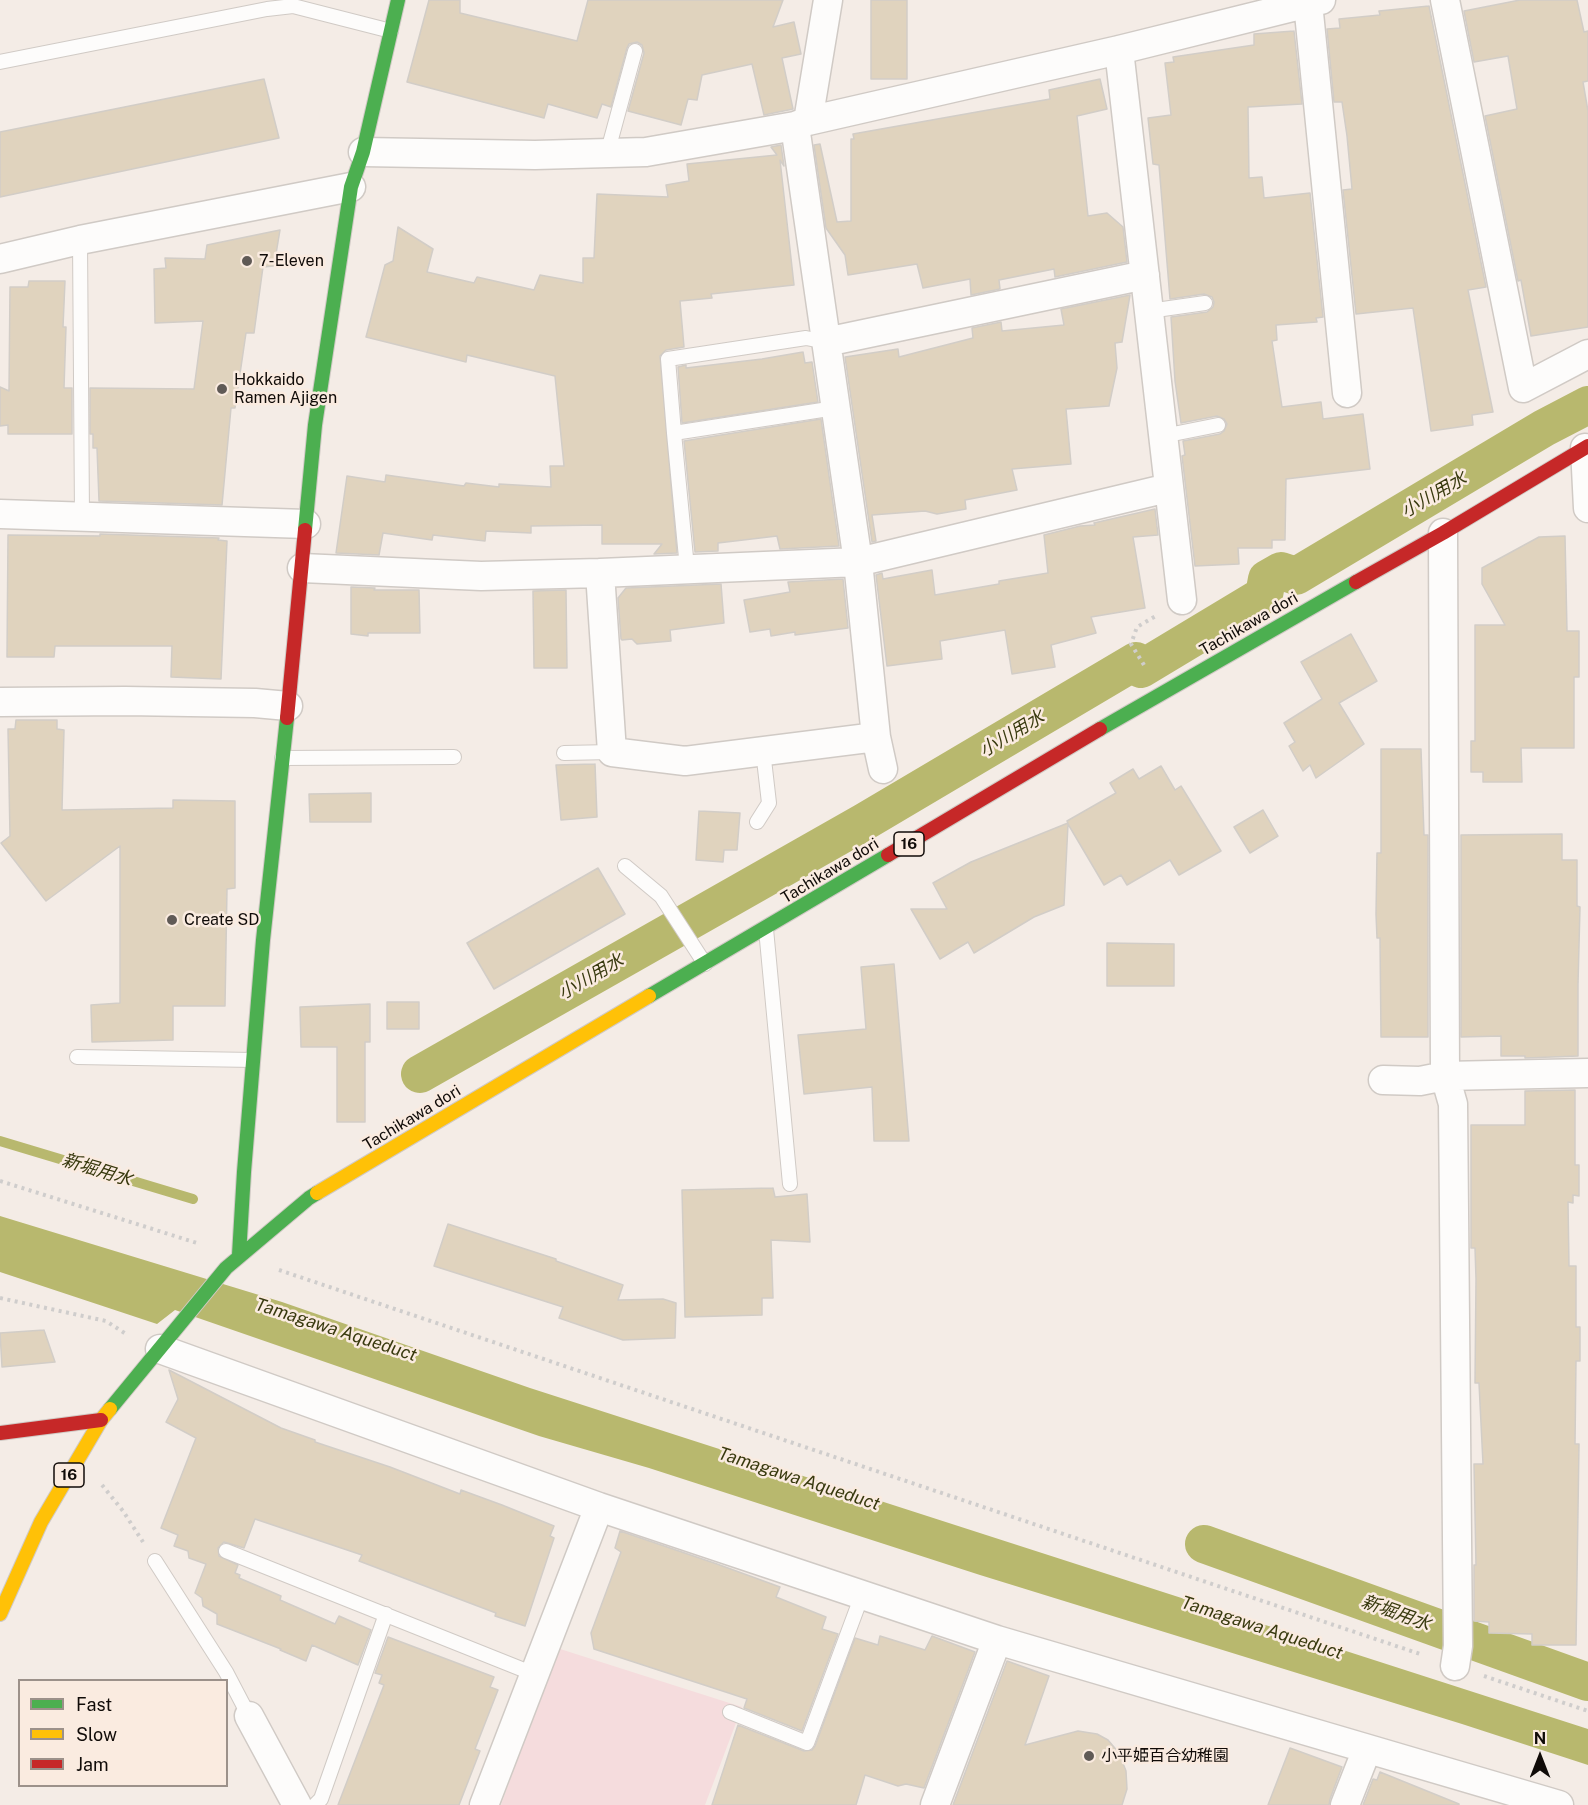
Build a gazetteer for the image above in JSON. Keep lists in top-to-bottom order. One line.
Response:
{"streets":{"main road":["Tachikawa dori","16"]},"crossings":[["Tachikawa dori","16"]],"water":["小川用水","新堀用水","Tamagawa Aqueduct"],"places":["7-Eleven","Hokkaido Ramen Ajigen","Create SD","小平姫百合幼稚園"],"legend":["Fast","Slow","Jam"],"north":"top"}
